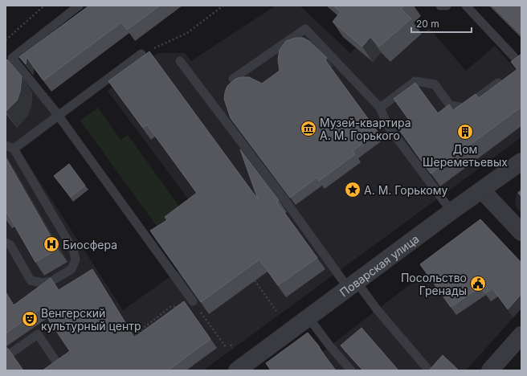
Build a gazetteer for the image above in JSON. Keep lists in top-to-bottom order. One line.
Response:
{"streets":{"street":["Поварская улица"]},"places":{"museum":["Музей-квартира А. М. Горького"],"building":["Дом Шереметьевых"],"place":["А. М. Горькому"],"hospital":["Биосфера"],"public building":["Посольство Гренады"],"theatre":["Венгерский культурный центр"]},"scale_bar":"20 m"}
